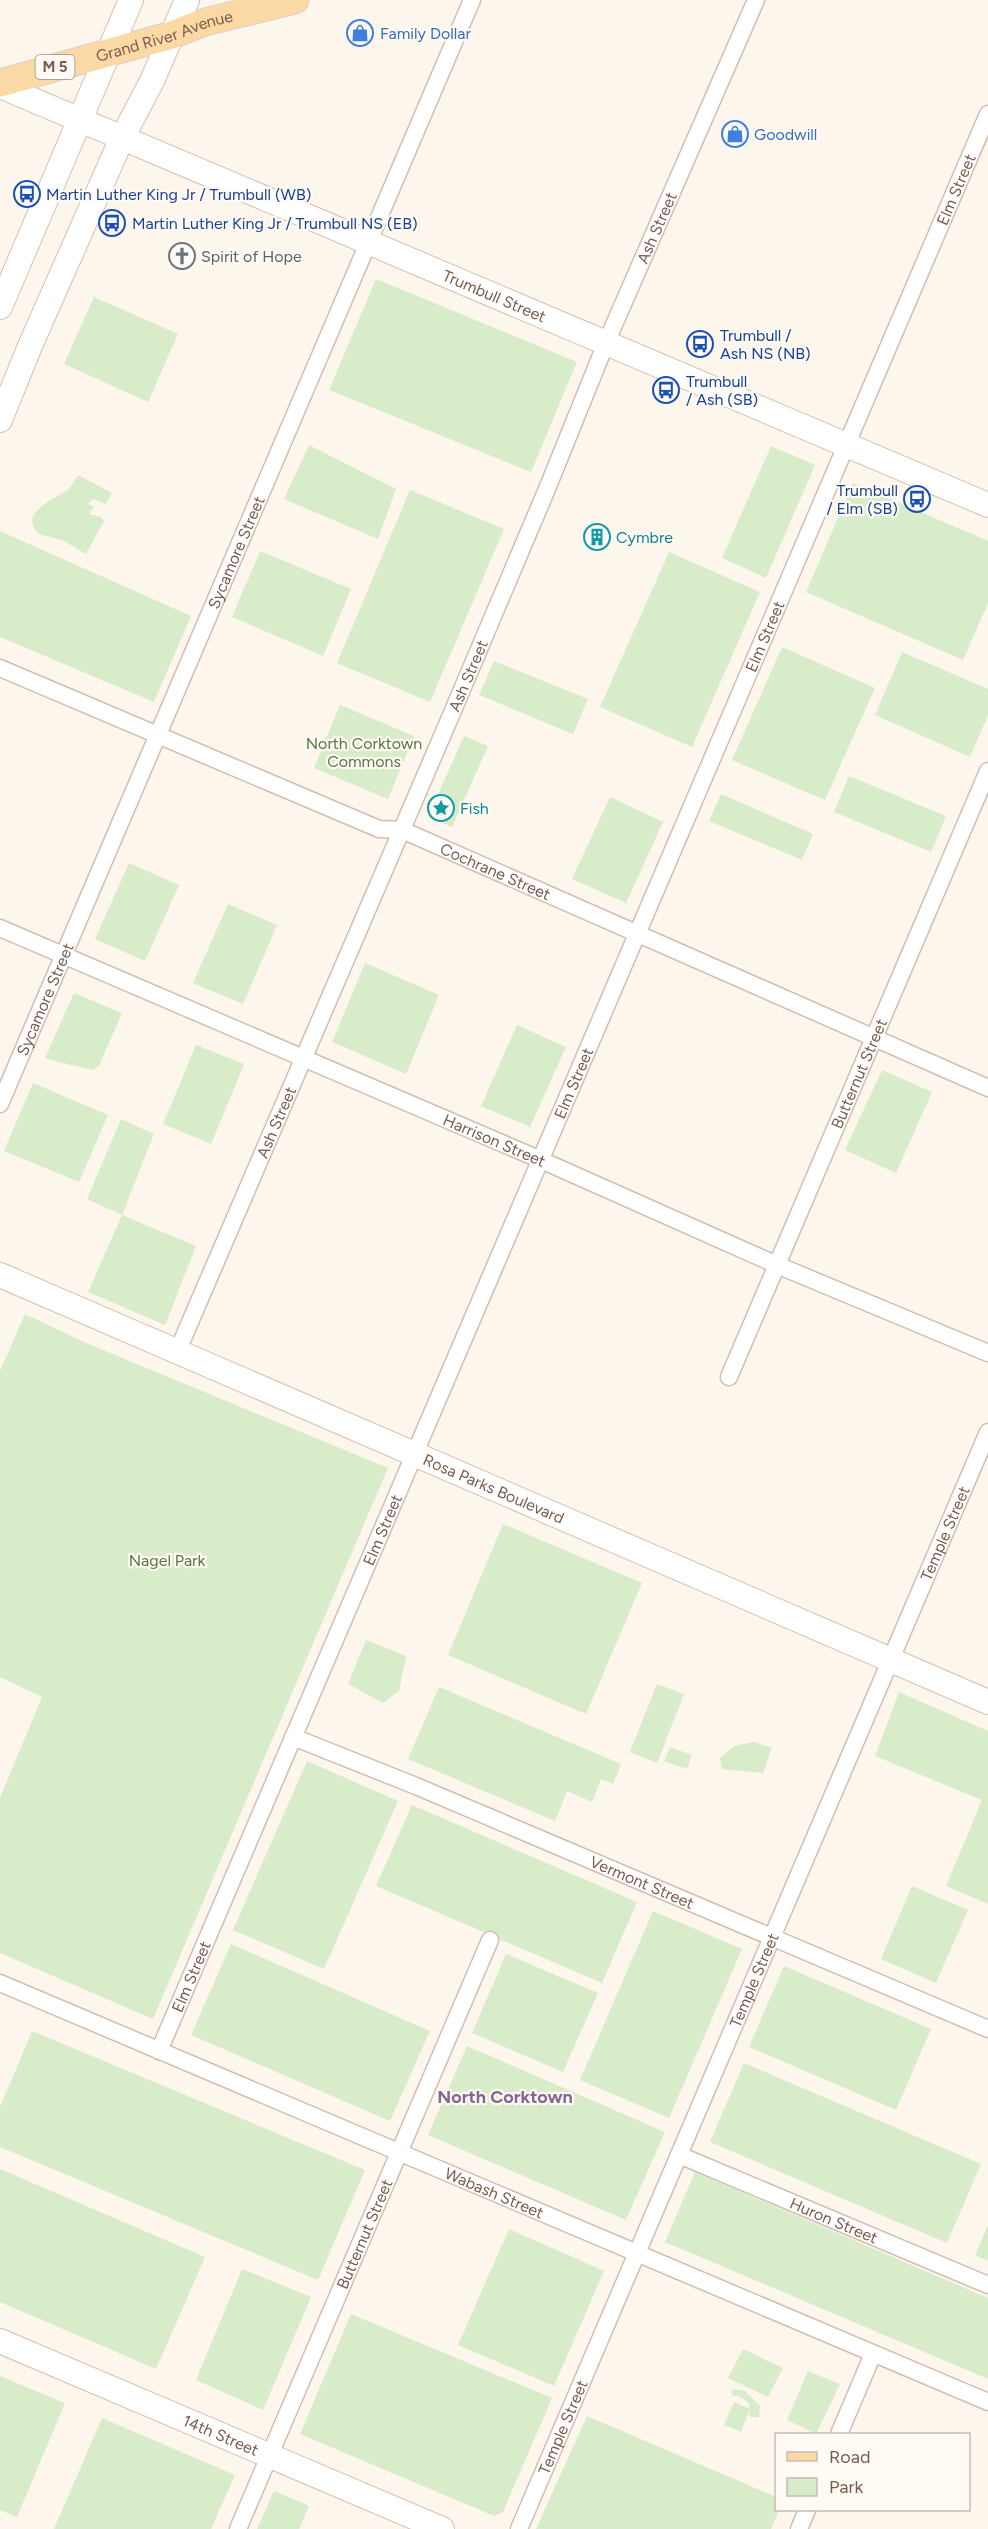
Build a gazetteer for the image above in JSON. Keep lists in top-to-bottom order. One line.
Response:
{"streets":{"main road":["Grand River Avenue","M 5"],"street":["Elm Street","Ash Street","Trumbull Street","Sycamore Street","Cochrane Street","Butternut Street","Harrison Street","Rosa Parks Boulevard","Temple Street","Vermont Street","Wabash Street","Huron Street","14th Street"]},"crossings":[["Grand River Avenue","Trumbull Street"],["Elm Street","Trumbull Street"],["Elm Street","Cochrane Street"],["Elm Street","Harrison Street"],["Elm Street","Rosa Parks Boulevard"],["Elm Street","Vermont Street"],["Elm Street","Wabash Street"],["Ash Street","Trumbull Street"],["Ash Street","Cochrane Street"],["Ash Street","Harrison Street"],["Ash Street","Rosa Parks Boulevard"],["Trumbull Street","Sycamore Street"],["Sycamore Street","Cochrane Street"],["Sycamore Street","Harrison Street"],["Cochrane Street","Butternut Street"],["Butternut Street","Harrison Street"],["Butternut Street","Wabash Street"],["Butternut Street","14th Street"],["Rosa Parks Boulevard","Temple Street"],["Temple Street","Vermont Street"],["Temple Street","Wabash Street"],["Temple Street","Huron Street"]],"districts":["North Corktown"],"parks":["North Corktown Commons","Nagel Park"],"places":{"shop":["Family Dollar","Goodwill"],"bus stop":["Martin Luther King Jr / Trumbull (WB)","Martin Luther King Jr / Trumbull NS (EB)","Trumbull / Ash NS (NB)","Trumbull / Ash (SB)","Trumbull / Elm (SB)"],"church":["Spirit of Hope"],"building":["Cymbre"],"place":["Fish"]},"legend":["Road","Park"]}
